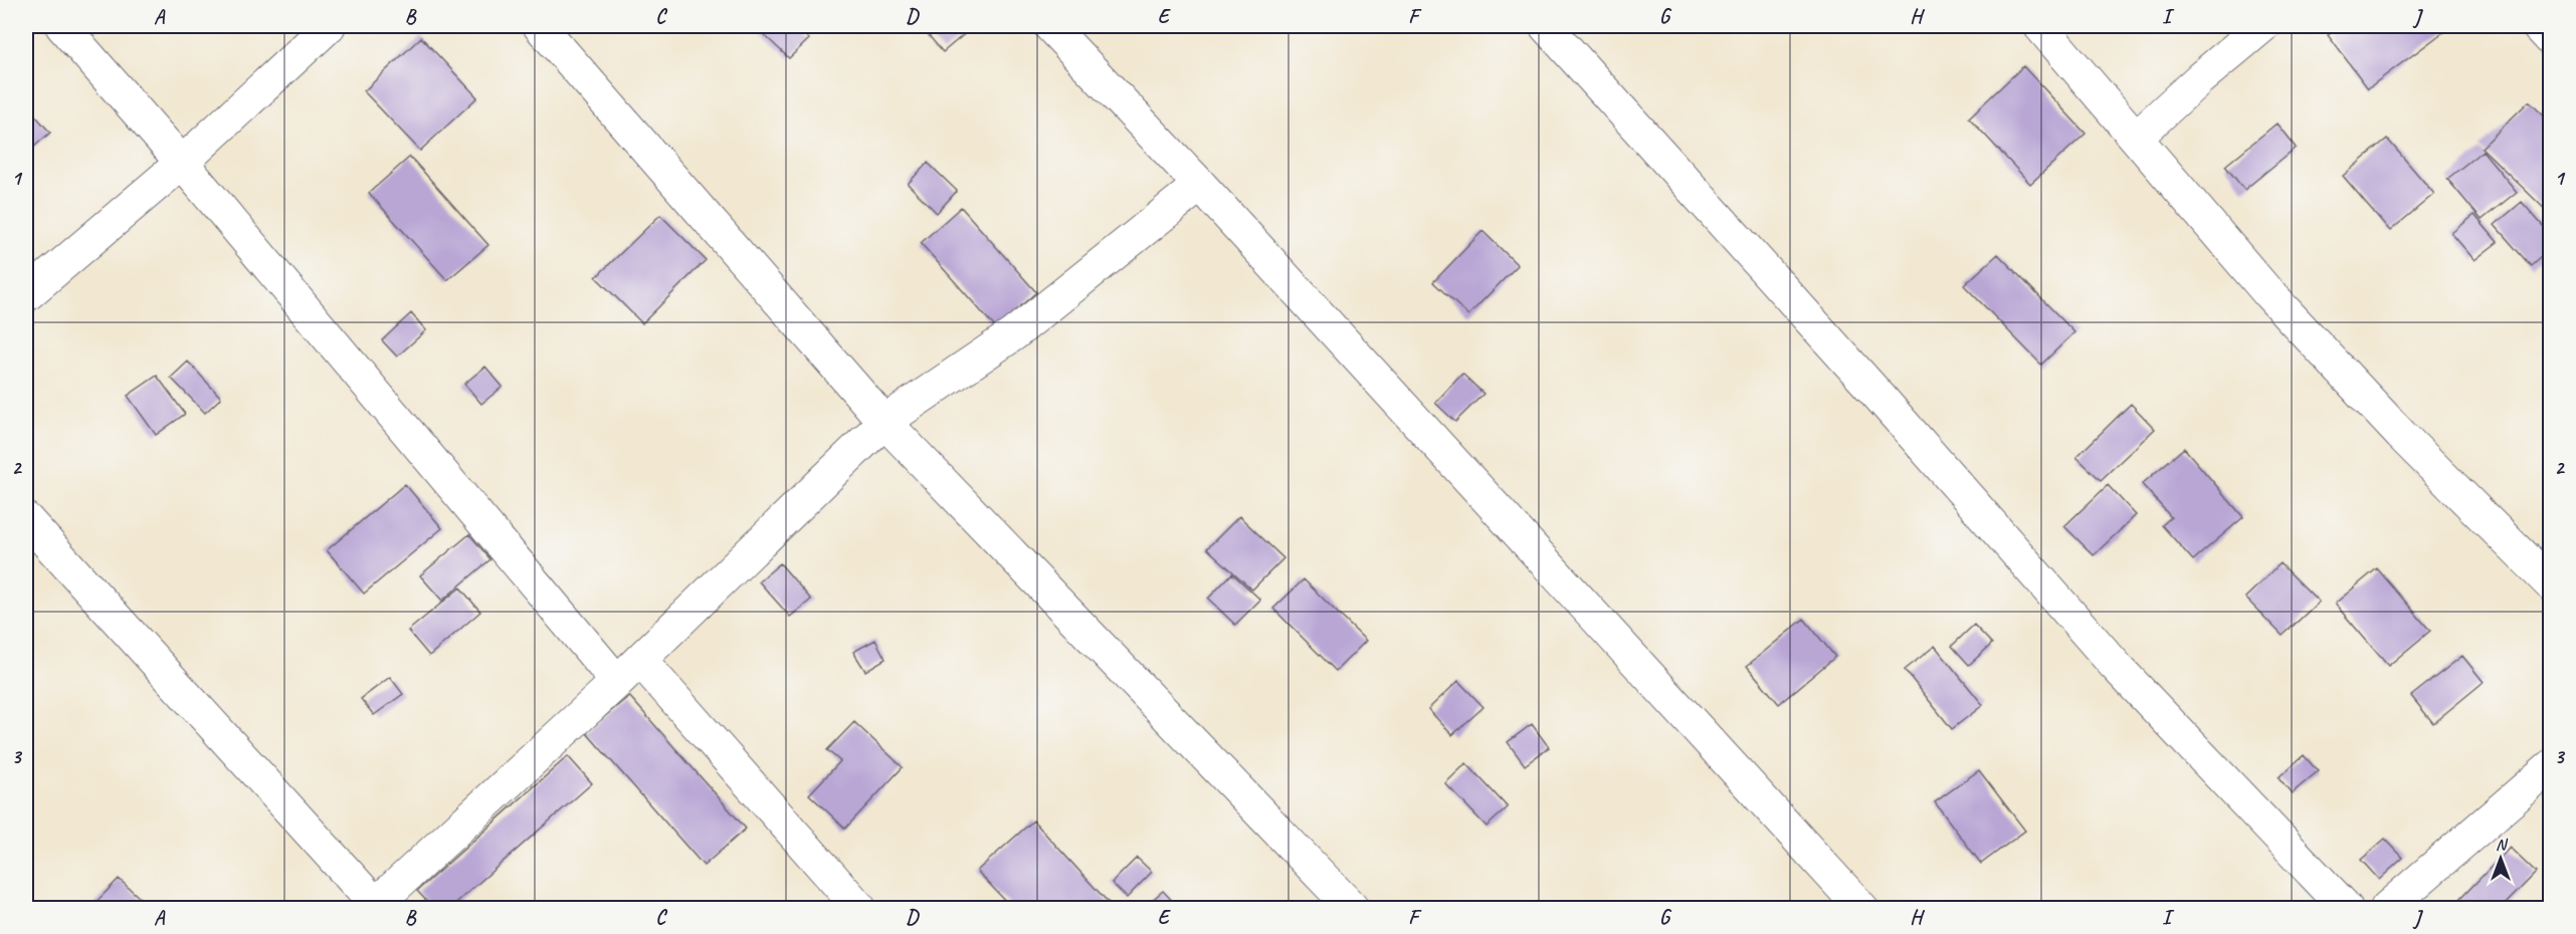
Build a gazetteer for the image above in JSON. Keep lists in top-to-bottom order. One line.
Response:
{"north":"top","grid":{"columns":["A","B","C","D","E","F","G","H","I","J"],"rows":["1","2","3"]}}
